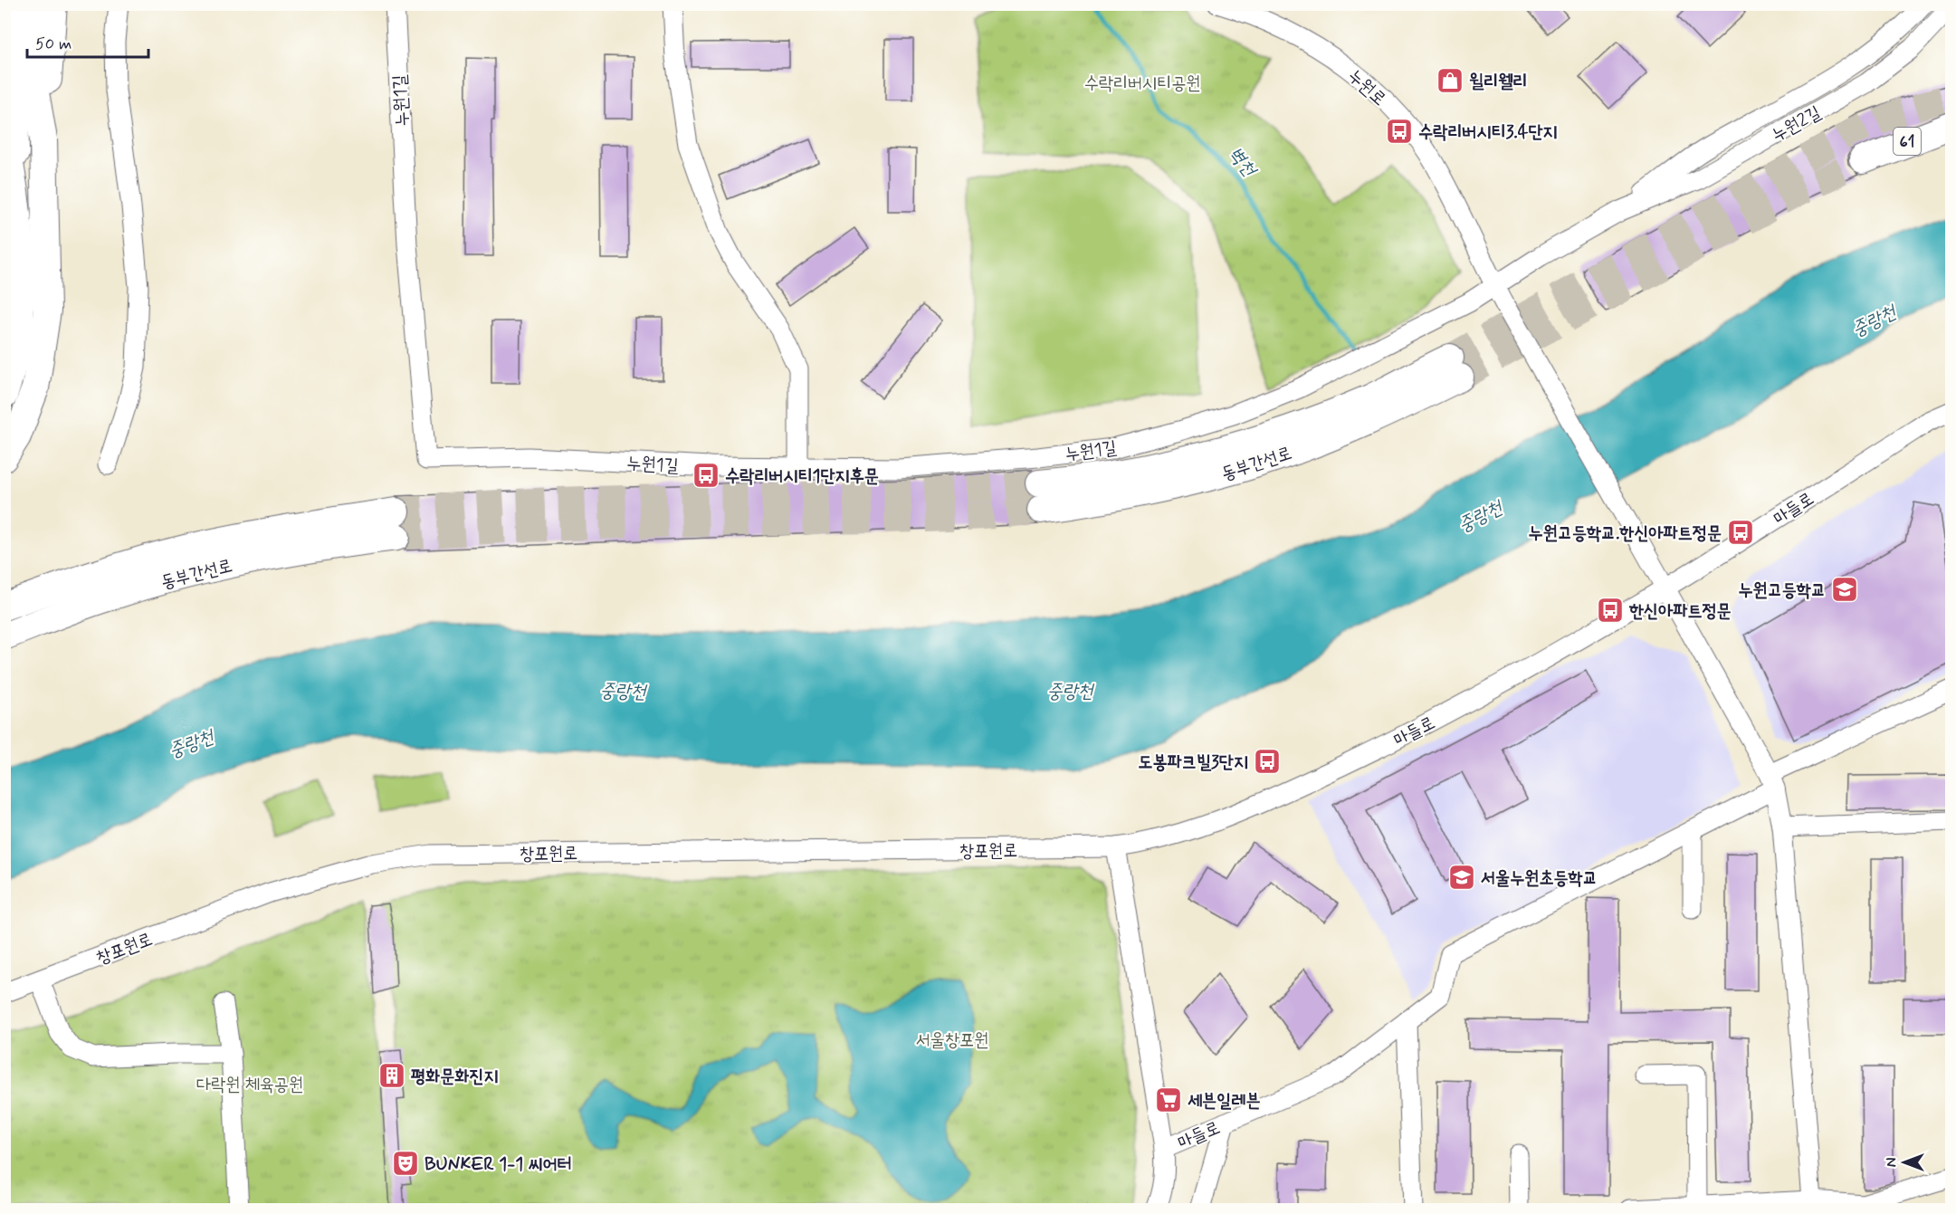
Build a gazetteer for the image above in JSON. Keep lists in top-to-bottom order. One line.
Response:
{"streets":{"highway":["61","동부간선로"],"street":["누원로","누원1길","누원2길","마들로","창포원로"]},"crossings":[["누원로","누원1길"],["누원로","누원2길"],["누원로","마들로"],["누원1길","누원2길"],["마들로","창포원로"]],"water":["벽천","중랑천"],"parks":["수락리버시티공원","서울창포원","다락원 체육공원"],"places":{"shop":["윌리웰리"],"bus stop":["수락리버시티3.4단지","수락리버시티1단지후문","누원고등학교.한신아파트정문","한신아파트정문","도봉파크빌3단지"],"school or university":["누원고등학교","서울누원초등학교"],"building":["평화문화진지"],"supermarket":["세븐일레븐"],"theatre":["BUNKER 1-1 씨어터"]},"scale_bar":"50 m","north":"left"}
